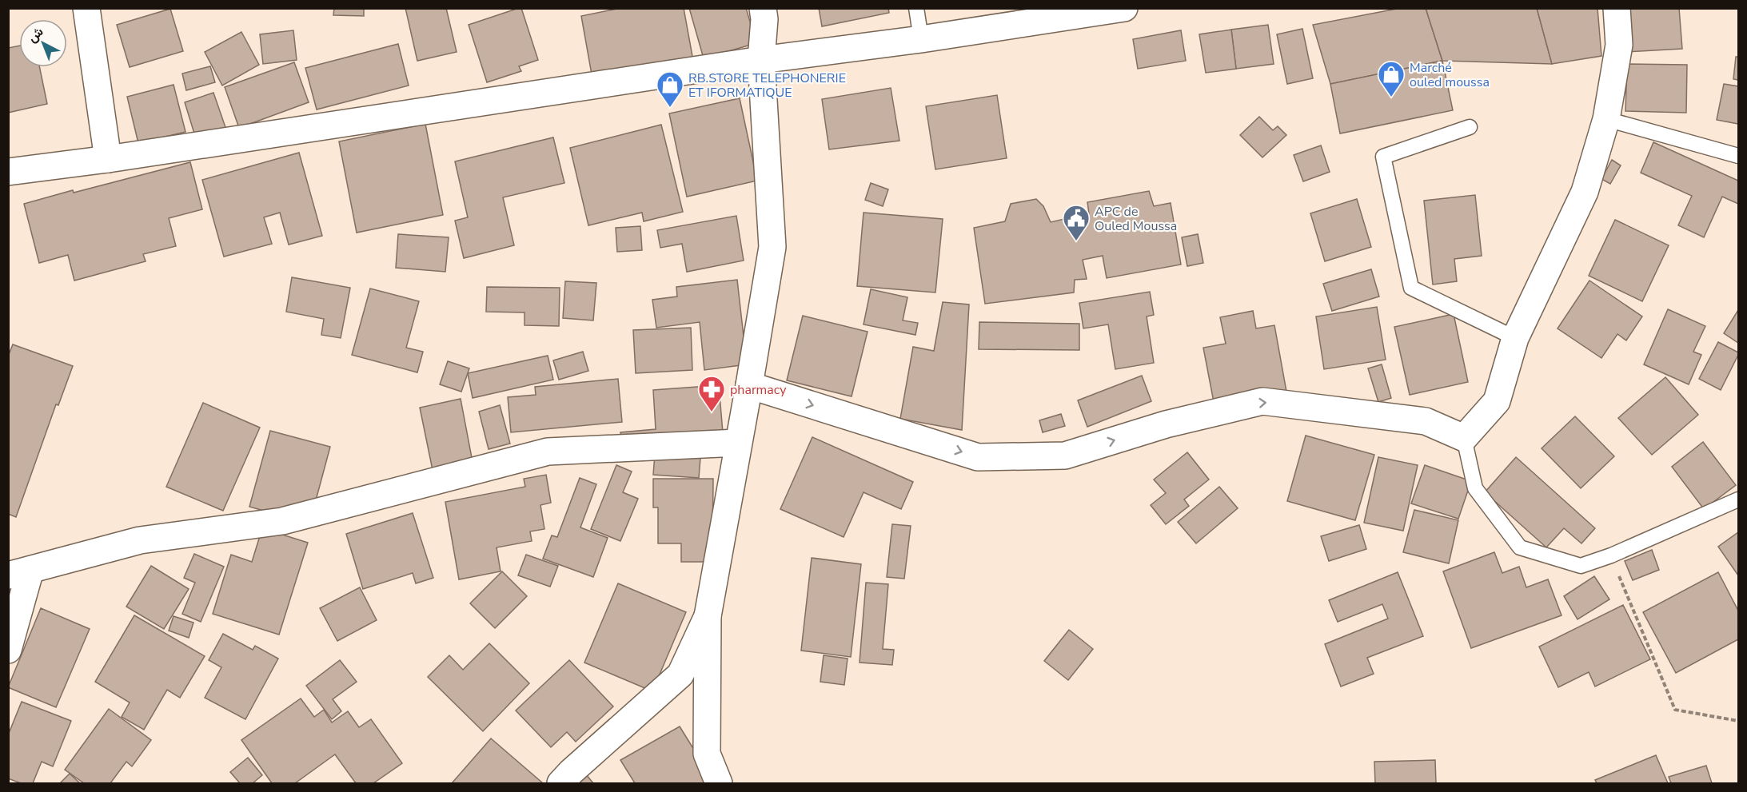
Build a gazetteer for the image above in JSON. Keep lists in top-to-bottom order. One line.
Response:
{"places":{"shop":["Marché ouled moussa","RB.STORE TELEPHONERIE ET IFORMATIQUE"],"public building":["APC de Ouled Moussa"],"pharmacy":["pharmacy"]},"north":"top left"}
